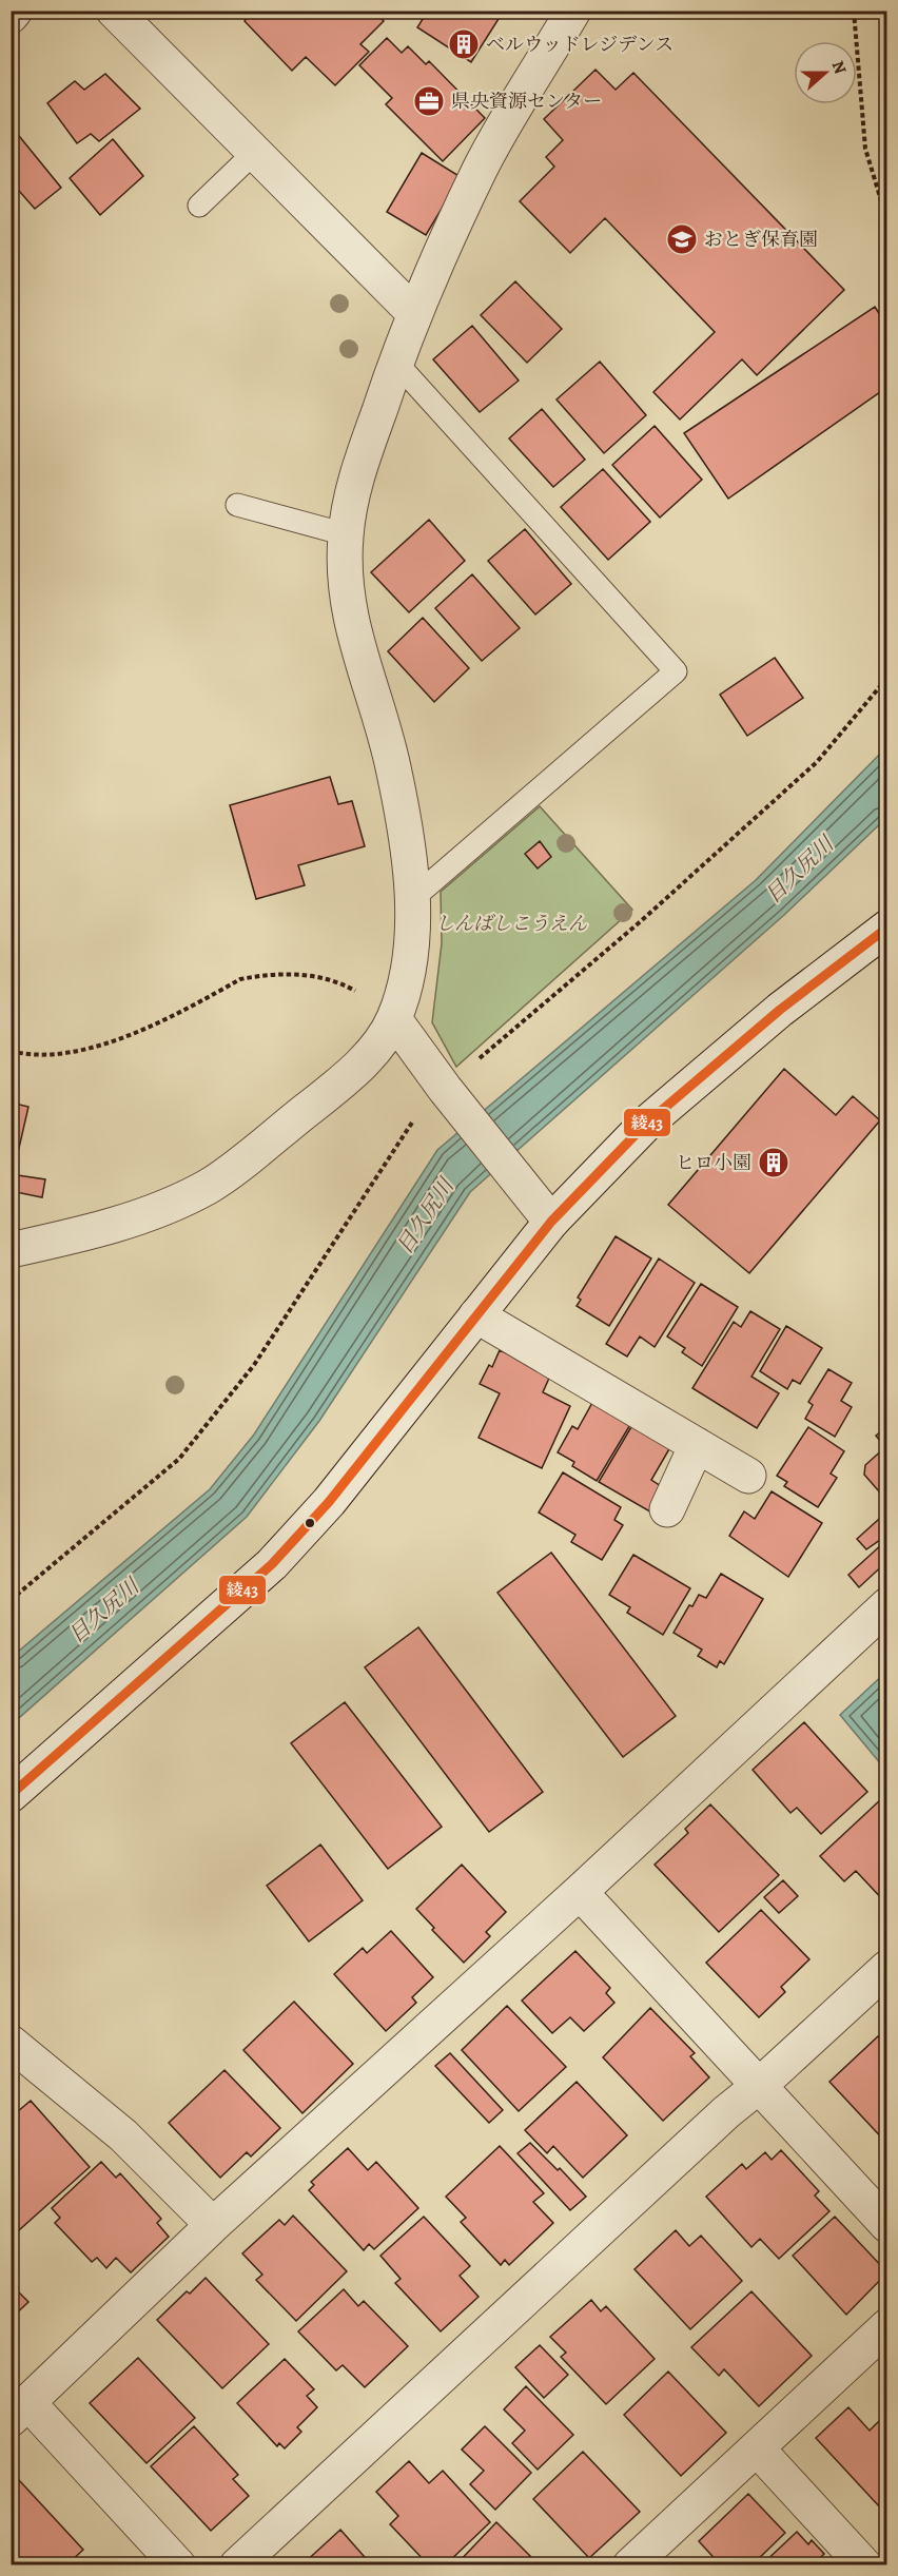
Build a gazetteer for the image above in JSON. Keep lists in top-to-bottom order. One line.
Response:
{"water":["目久尻川"],"parks":["しんばしこうえん"],"places":{"building":["ベルウッドレジデンス","ヒロ小園"],"office":["県央資源センター"],"school or university":["おとぎ保育園"]},"lines":["transit line 綾43"],"north":"right"}
